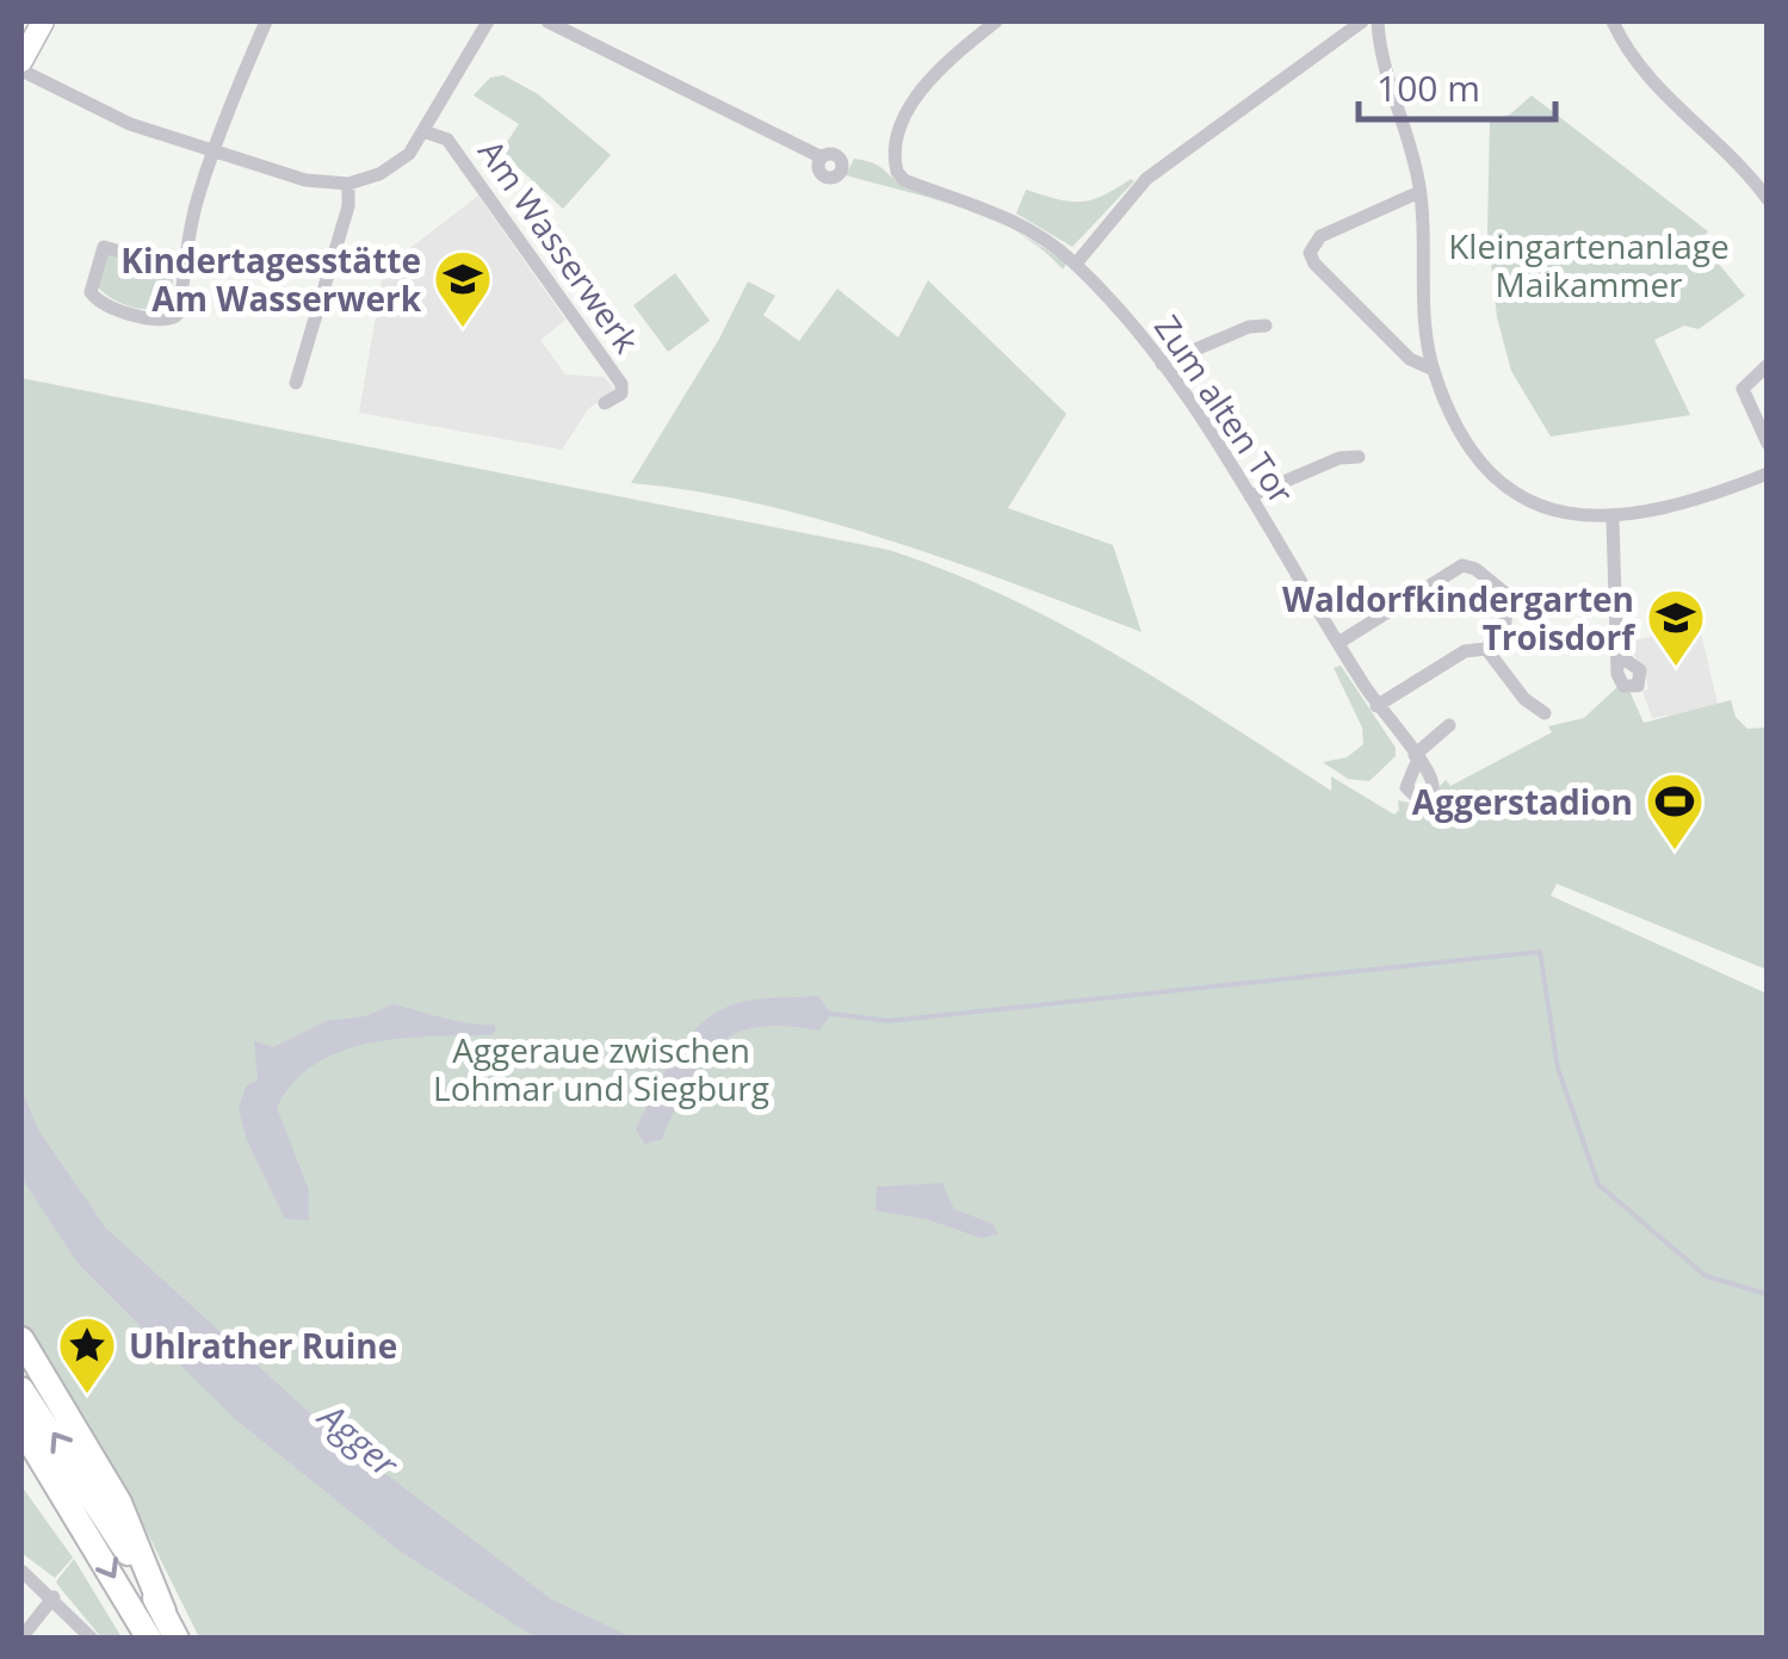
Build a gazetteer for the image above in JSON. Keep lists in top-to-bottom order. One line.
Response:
{"streets":{"street":["Am Wasserwerk","Zum alten Tor"]},"water":["Agger"],"parks":["Kleingartenanlage Maikammer","Aggeraue zwischen Lohmar und Siegburg"],"places":{"school or university":["Kindertagesstätte Am Wasserwerk","Waldorfkindergarten Troisdorf"],"sports":["Aggerstadion"],"place":["Uhlrather Ruine"]},"scale_bar":"100 m"}
